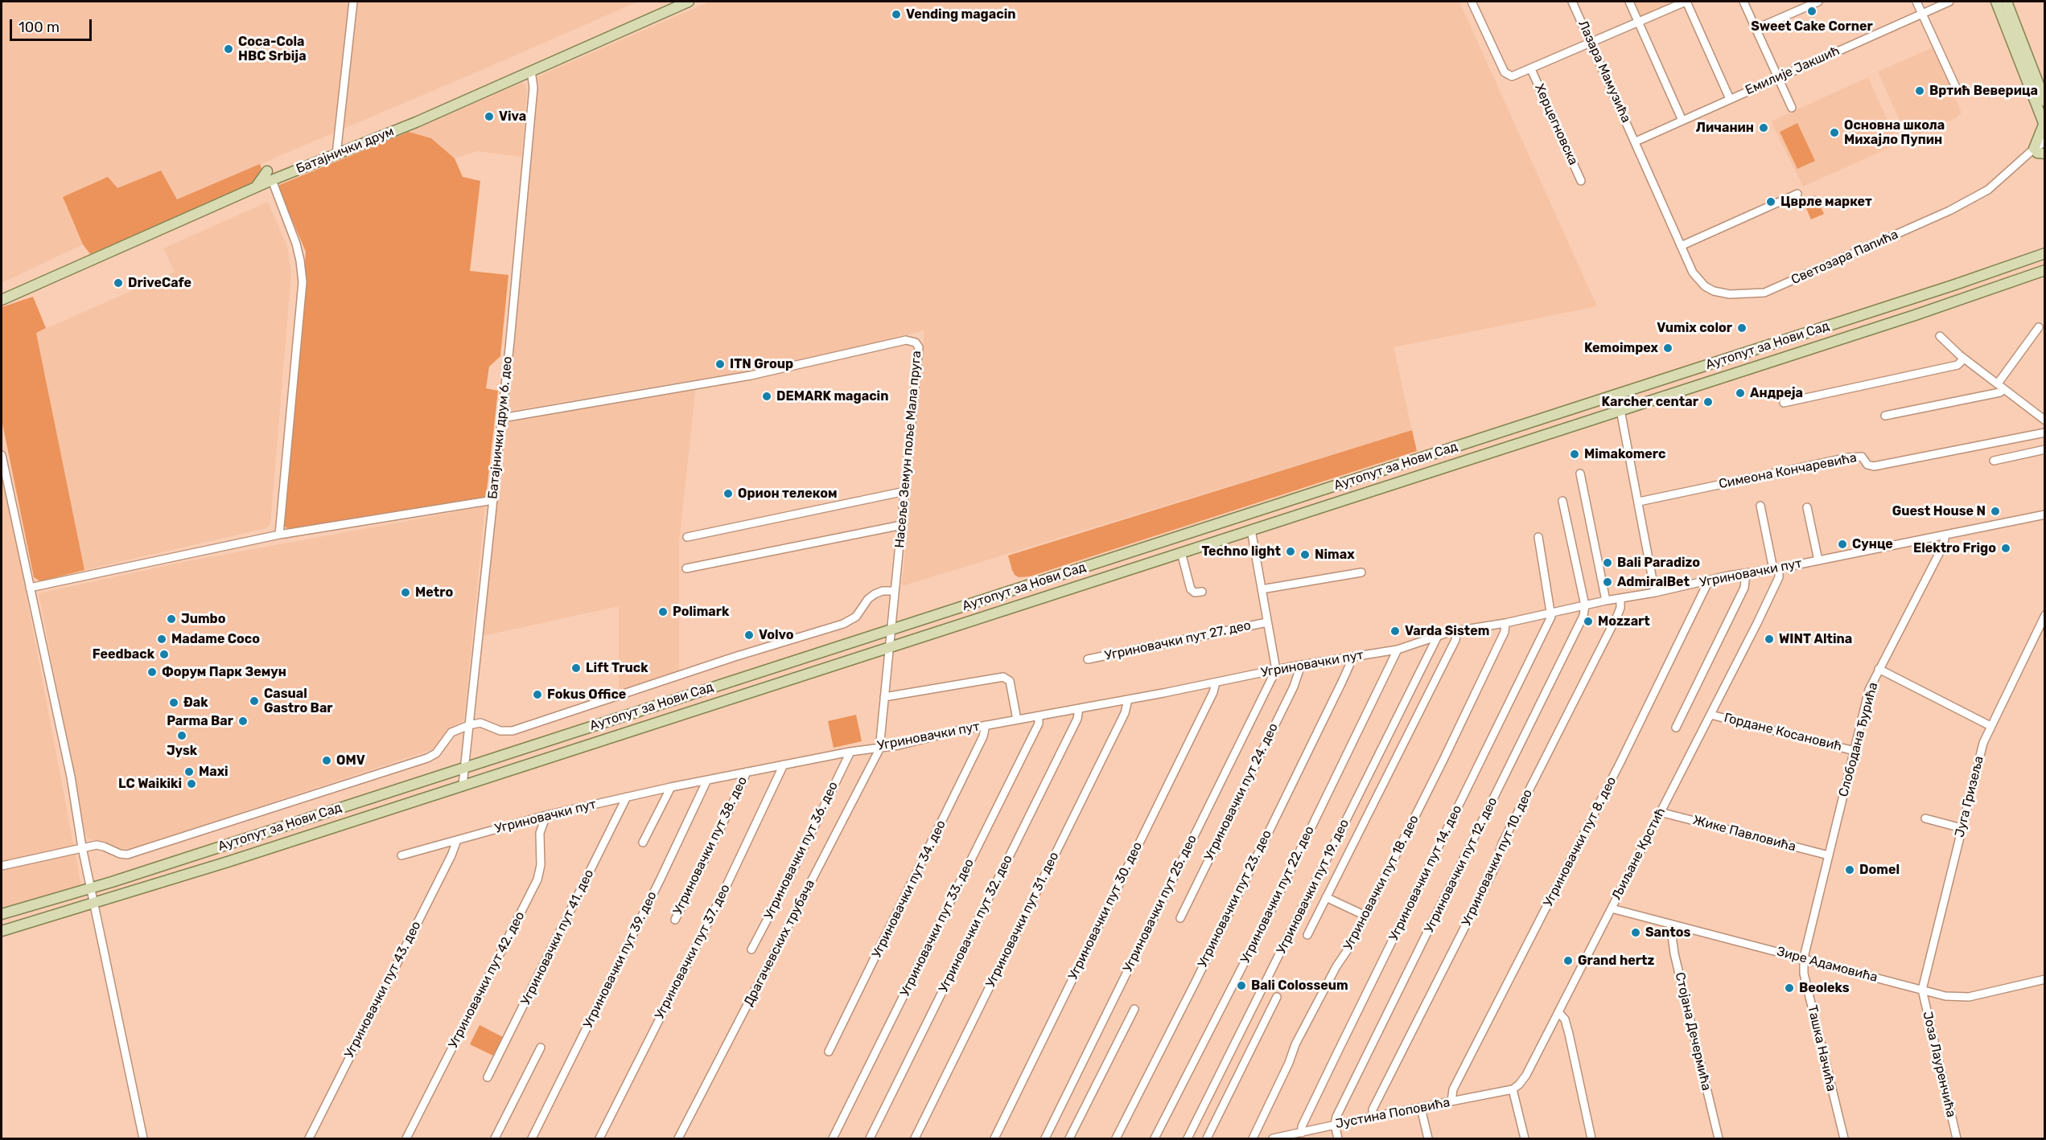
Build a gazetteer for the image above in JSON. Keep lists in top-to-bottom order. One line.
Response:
{"streets":{"main road":["Батајнички друм","Аутопут за Нови Сад"],"street":["Емилије Јакшић","Лазара Мамузића","Херцегновска","Светозара Папића","Батајнички друм 6. део","Насеље Земун поље Мала пруга","Симеона Кончаревића","Угриновачки пут","Угриновачки пут 27. део","Гордане Косановић","Слободана Ђурића","Угриновачки пут 24. део","Југа Гризеља","Жике Павловића","Угриновачки пут 8. део","Угриновачки пут 38. део","Угриновачки пут 36. део","Љиљане Крстић","Угриновачки пут 10. део","Угриновачки пут 12. део","Угриновачки пут 14. део","Угриновачки пут 18. део","Угриновачки пут 19. део","Угриновачки пут 34. део","Угриновачки пут 22. део","Угриновачки пут 23. део","Угриновачки пут 25. део","Угриновачки пут 30. део","Угриновачки пут 31. део","Угриновачки пут 32. део","Угриновачки пут 33. део","Угриновачки пут 41. део","Драгачевских трубача","Угриновачки пут 37. део","Угриновачки пут 39. део","Зире Адамовића","Угриновачки пут 42. део","Угриновачки пут 43. део","Стојана Дечермића","Ташка Начића","Јоза Лауренчића","Јустина Поповића"]},"crossings":[["Емилије Јакшић","Лазара Мамузића"],["Емилије Јакшић","Светозара Папића"],["Лазара Мамузића","Светозара Папића"],["Батајнички друм","Батајнички друм 6. део"],["Аутопут за Нови Сад","Батајнички друм 6. део"],["Аутопут за Нови Сад","Насеље Земун поље Мала пруга"],["Батајнички друм 6. део","Насеље Земун поље Мала пруга"],["Насеље Земун поље Мала пруга","Угриновачки пут"],["Насеље Земун поље Мала пруга","Драгачевских трубача"],["Угриновачки пут","Слободана Ђурића"],["Угриновачки пут","Угриновачки пут 24. део"],["Угриновачки пут","Угриновачки пут 8. део"],["Угриновачки пут","Угриновачки пут 38. део"],["Угриновачки пут","Угриновачки пут 36. део"],["Угриновачки пут","Љиљане Крстић"],["Угриновачки пут","Угриновачки пут 10. део"],["Угриновачки пут","Угриновачки пут 12. део"],["Угриновачки пут","Угриновачки пут 14. део"],["Угриновачки пут","Угриновачки пут 18. део"],["Угриновачки пут","Угриновачки пут 19. део"],["Угриновачки пут","Угриновачки пут 34. део"],["Угриновачки пут","Угриновачки пут 22. део"],["Угриновачки пут","Угриновачки пут 23. део"],["Угриновачки пут","Угриновачки пут 25. део"],["Угриновачки пут","Угриновачки пут 30. део"],["Угриновачки пут","Угриновачки пут 31. део"],["Угриновачки пут","Угриновачки пут 32. део"],["Угриновачки пут","Угриновачки пут 33. део"],["Угриновачки пут","Угриновачки пут 41. део"],["Угриновачки пут","Драгачевских трубача"],["Угриновачки пут","Угриновачки пут 37. део"],["Угриновачки пут","Угриновачки пут 39. део"],["Угриновачки пут","Угриновачки пут 42. део"],["Угриновачки пут","Угриновачки пут 43. део"],["Гордане Косановић","Слободана Ђурића"],["Гордане Косановић","Љиљане Крстић"],["Слободана Ђурића","Жике Павловића"],["Слободана Ђурића","Зире Адамовића"],["Слободана Ђурића","Ташка Начића"],["Југа Гризеља","Зире Адамовића"],["Југа Гризеља","Јоза Лауренчића"],["Жике Павловића","Љиљане Крстић"],["Угриновачки пут 8. део","Јустина Поповића"],["Љиљане Крстић","Зире Адамовића"],["Љиљане Крстић","Јустина Поповића"],["Угриновачки пут 10. део","Јустина Поповића"],["Угриновачки пут 12. део","Јустина Поповића"],["Угриновачки пут 14. део","Јустина Поповића"],["Зире Адамовића","Стојана Дечермића"],["Зире Адамовића","Ташка Начића"],["Зире Адамовића","Јоза Лауренчића"]],"places":["Sweet Cake Corner","Vending magacin","Coca-Cola HBC Srbija","Вртић Веверица","Viva","Личанин","Основна школа Михајло Пупин","Цврле маркет","DriveCafe","Vumix color","Kemoimpex","ITN Group","Андреја","DEMARK magacin","Karcher centar","Mimakomerc","Орион телеком","Guest House N","Сунце","Elektro Frigo","Techno light","Nimax","Bali Paradizo","AdmiralBet","Metro","Polimark","Jumbo","Mozzart","Varda Sistem","Volvo","Madame Coco","WINT Altina","Feedback","Lift Truck","Форум Парк Земун","Fokus Office","Casual Gastro Bar","Đak","Parma Bar","Jysk","OMV","Maxi","LC Waikiki","Domel","Santos","Grand hertz","Bali Colosseum","Beoleks"],"scale_bar":"100 m"}
